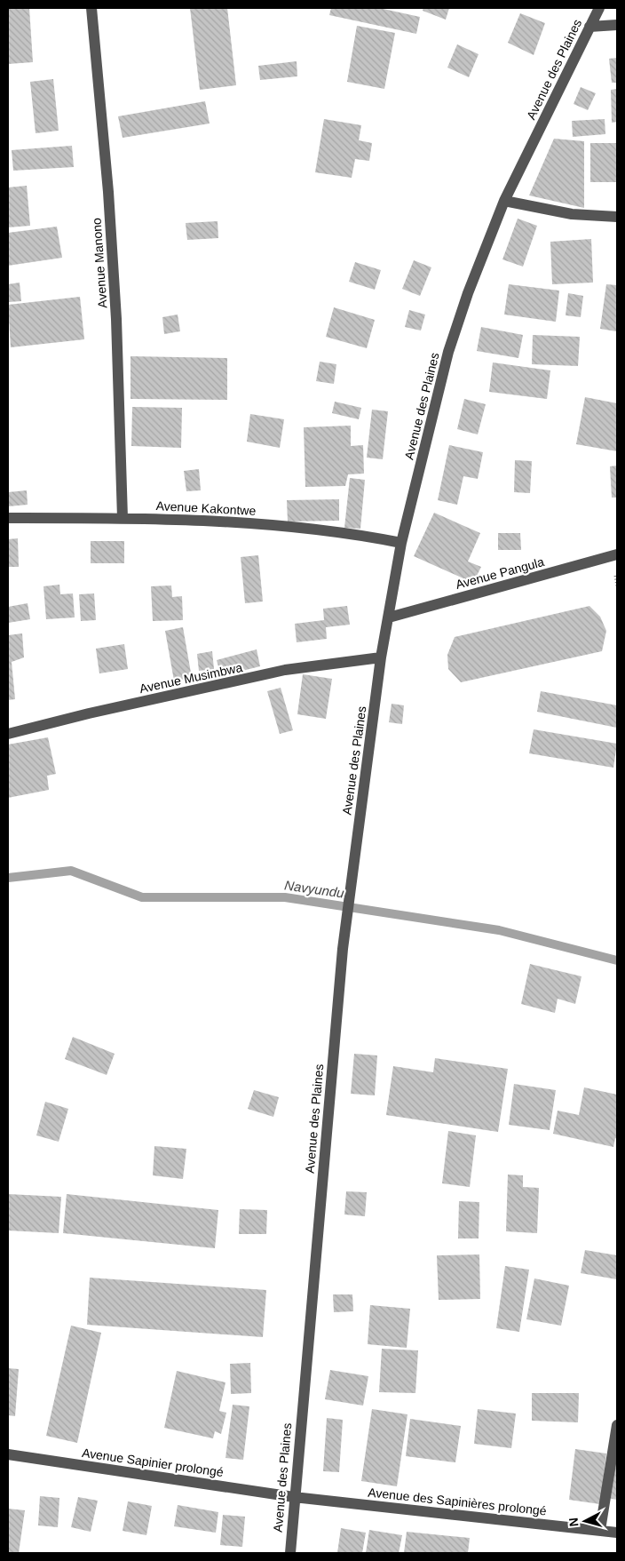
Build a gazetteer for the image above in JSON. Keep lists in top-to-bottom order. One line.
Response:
{"streets":{"street":["Avenue des Plaines","Avenue Manono","Avenue Kakontwe","Avenue Pangula","Avenue Musimbwa","Avenue Sapinier prolongé","Avenue des Sapinières prolongé"]},"crossings":[["Avenue des Plaines","Avenue Kakontwe"],["Avenue des Plaines","Avenue Pangula"],["Avenue des Plaines","Avenue Musimbwa"],["Avenue des Plaines","Avenue Sapinier prolongé"],["Avenue des Plaines","Avenue des Sapinières prolongé"],["Avenue Manono","Avenue Kakontwe"],["Avenue Sapinier prolongé","Avenue des Sapinières prolongé"]],"water":["Navyundu"],"north":"left"}
